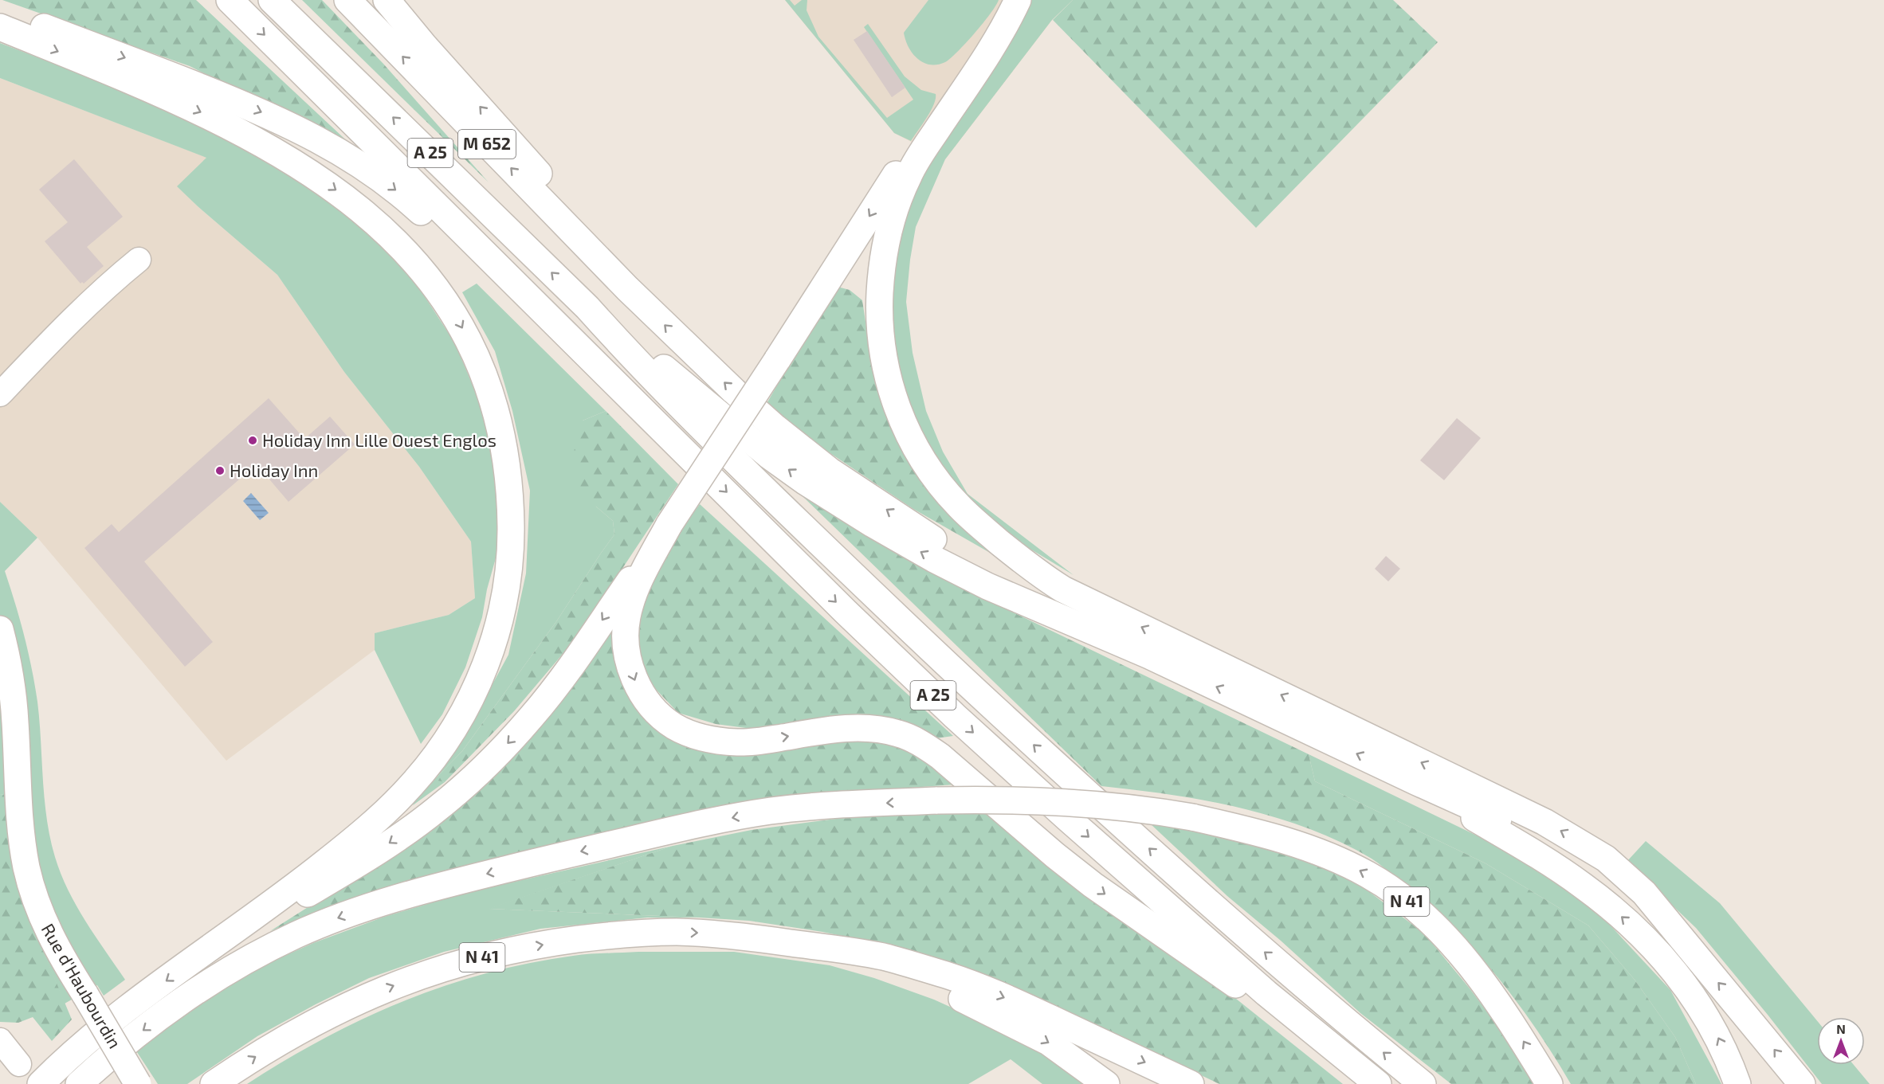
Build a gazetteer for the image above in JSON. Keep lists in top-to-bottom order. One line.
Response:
{"streets":{"main road":["M 652","A 25","N 41","Rue d'Haubourdin"]},"places":["Holiday Inn Lille Ouest Englos","Holiday Inn"],"north":"top"}
